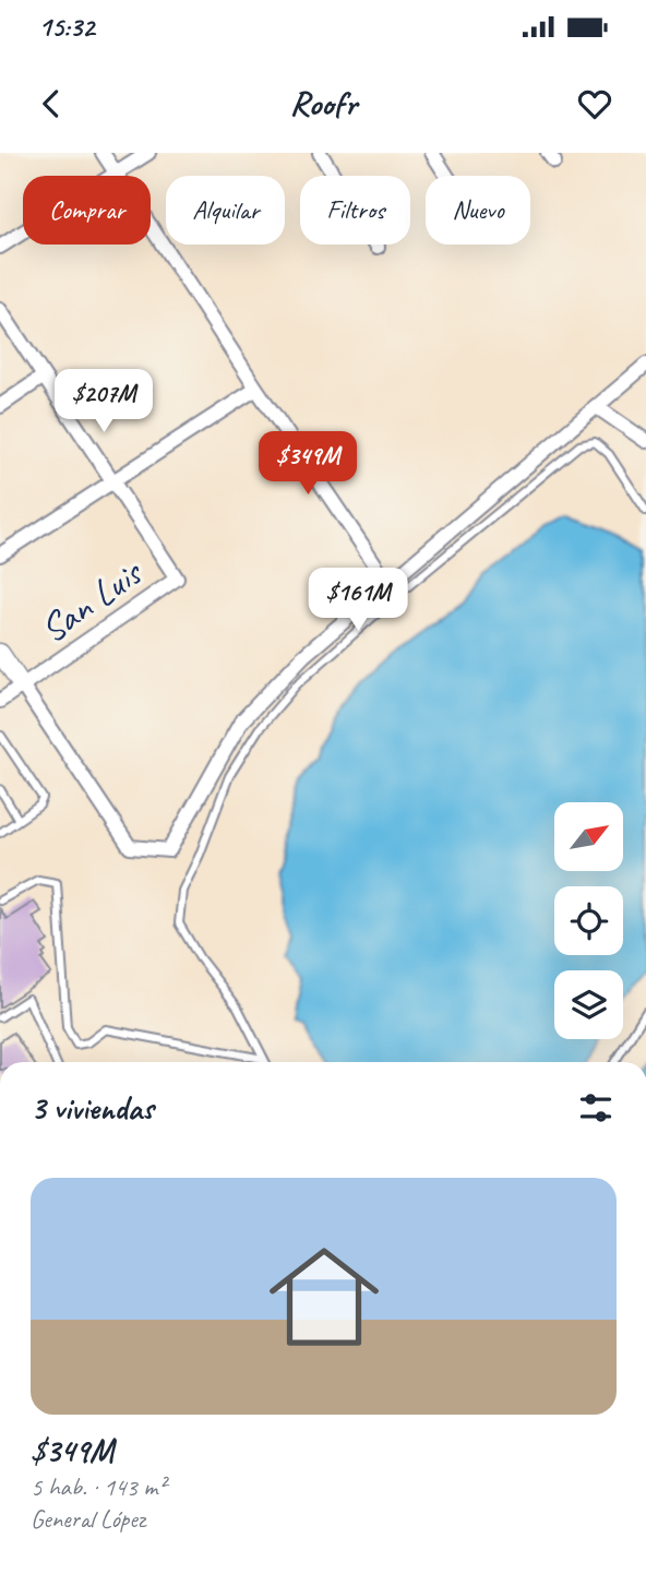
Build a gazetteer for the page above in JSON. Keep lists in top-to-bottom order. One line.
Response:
{"streets":{"street":["San Luis"]},"north":"top right","page":{"status":"15:32","header":"Roofr","chip":["Comprar","Alquilar","Filtros","Nuevo"],"price":["$207M","$349M","$161M"],"heading":"3 viviendas","list":[{"name":"$349M","note":"5 hab. · 143 m² · General López"}]}}
